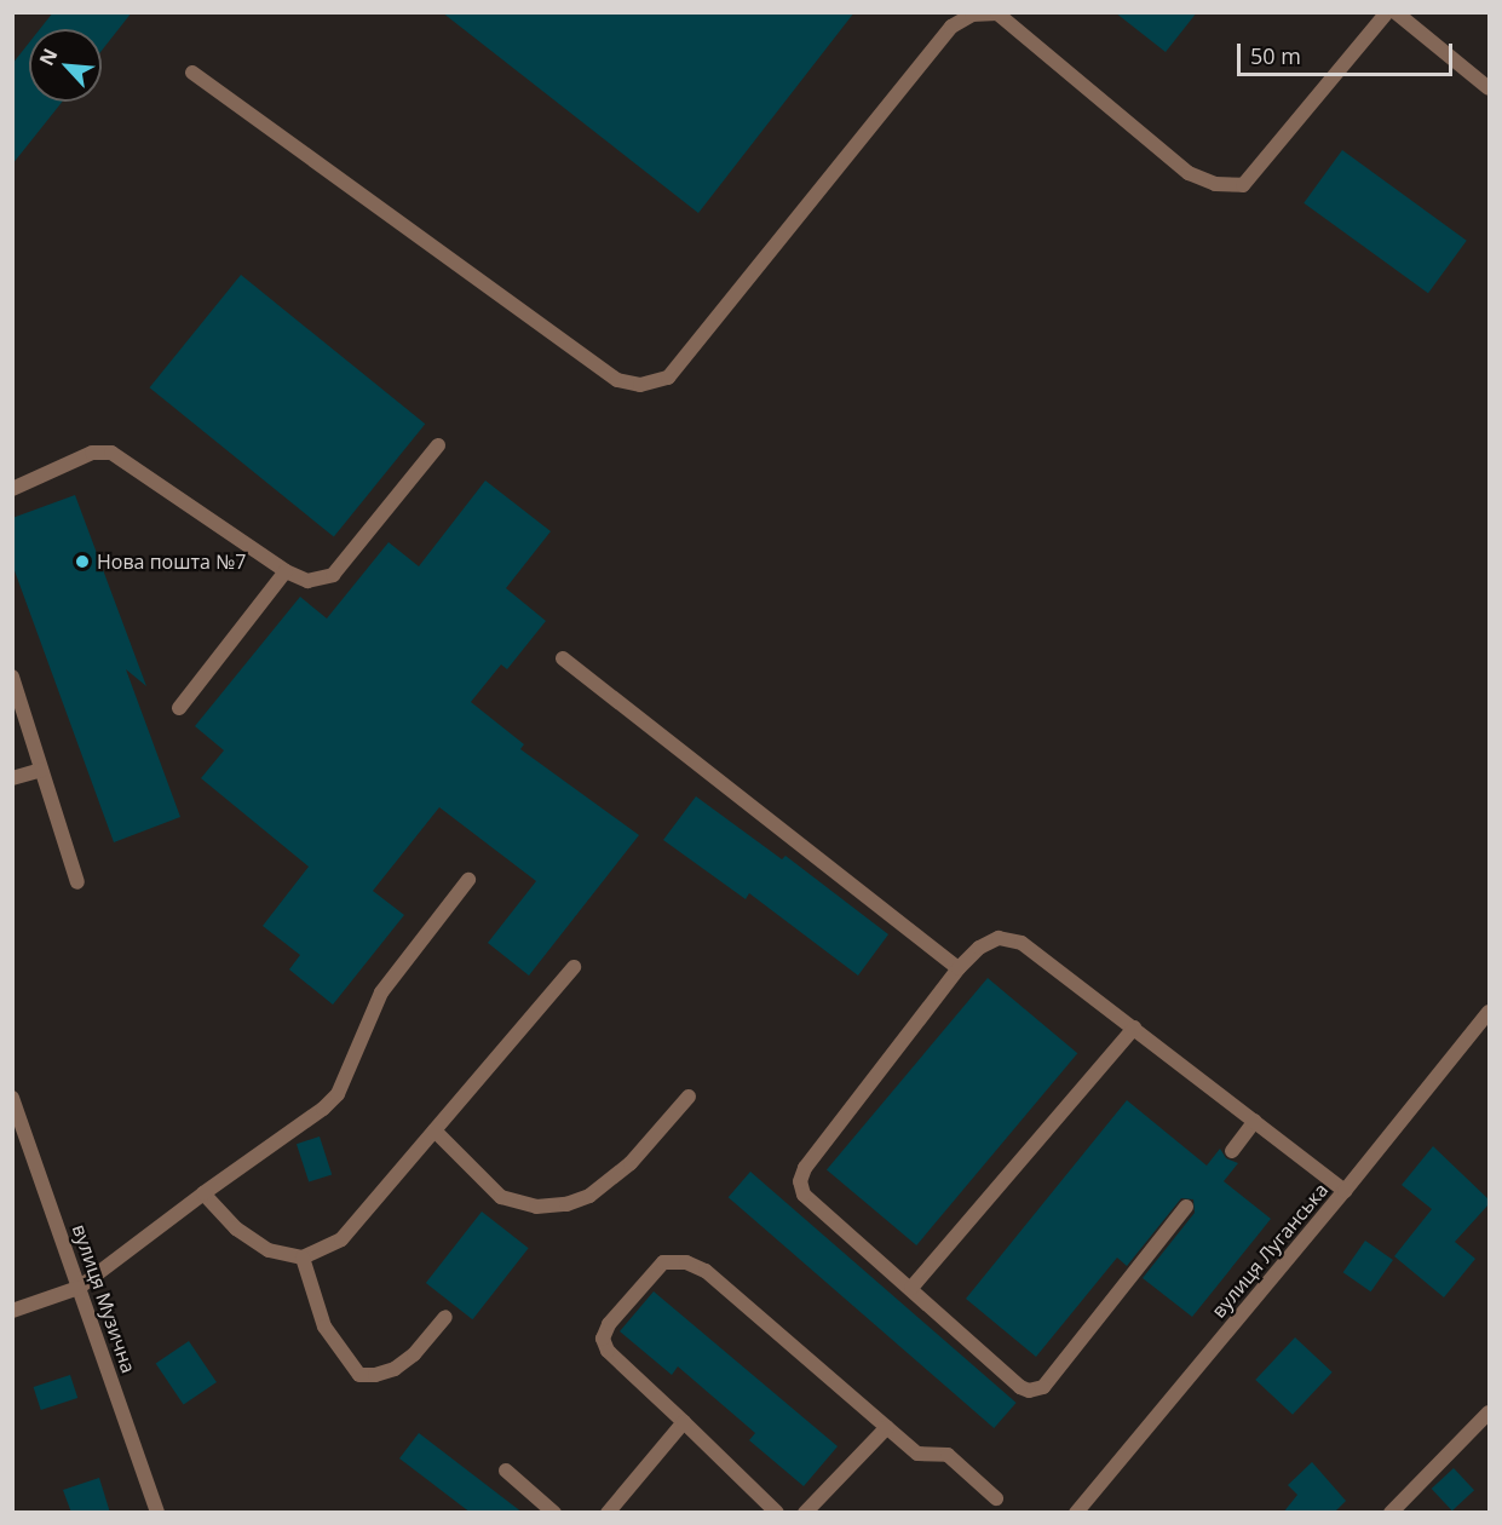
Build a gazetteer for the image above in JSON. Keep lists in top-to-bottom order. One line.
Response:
{"streets":{"street":["вулиця Луганська","вулиця Музична"]},"places":["Нова пошта №7"],"scale_bar":"50 m","north":"top left"}
